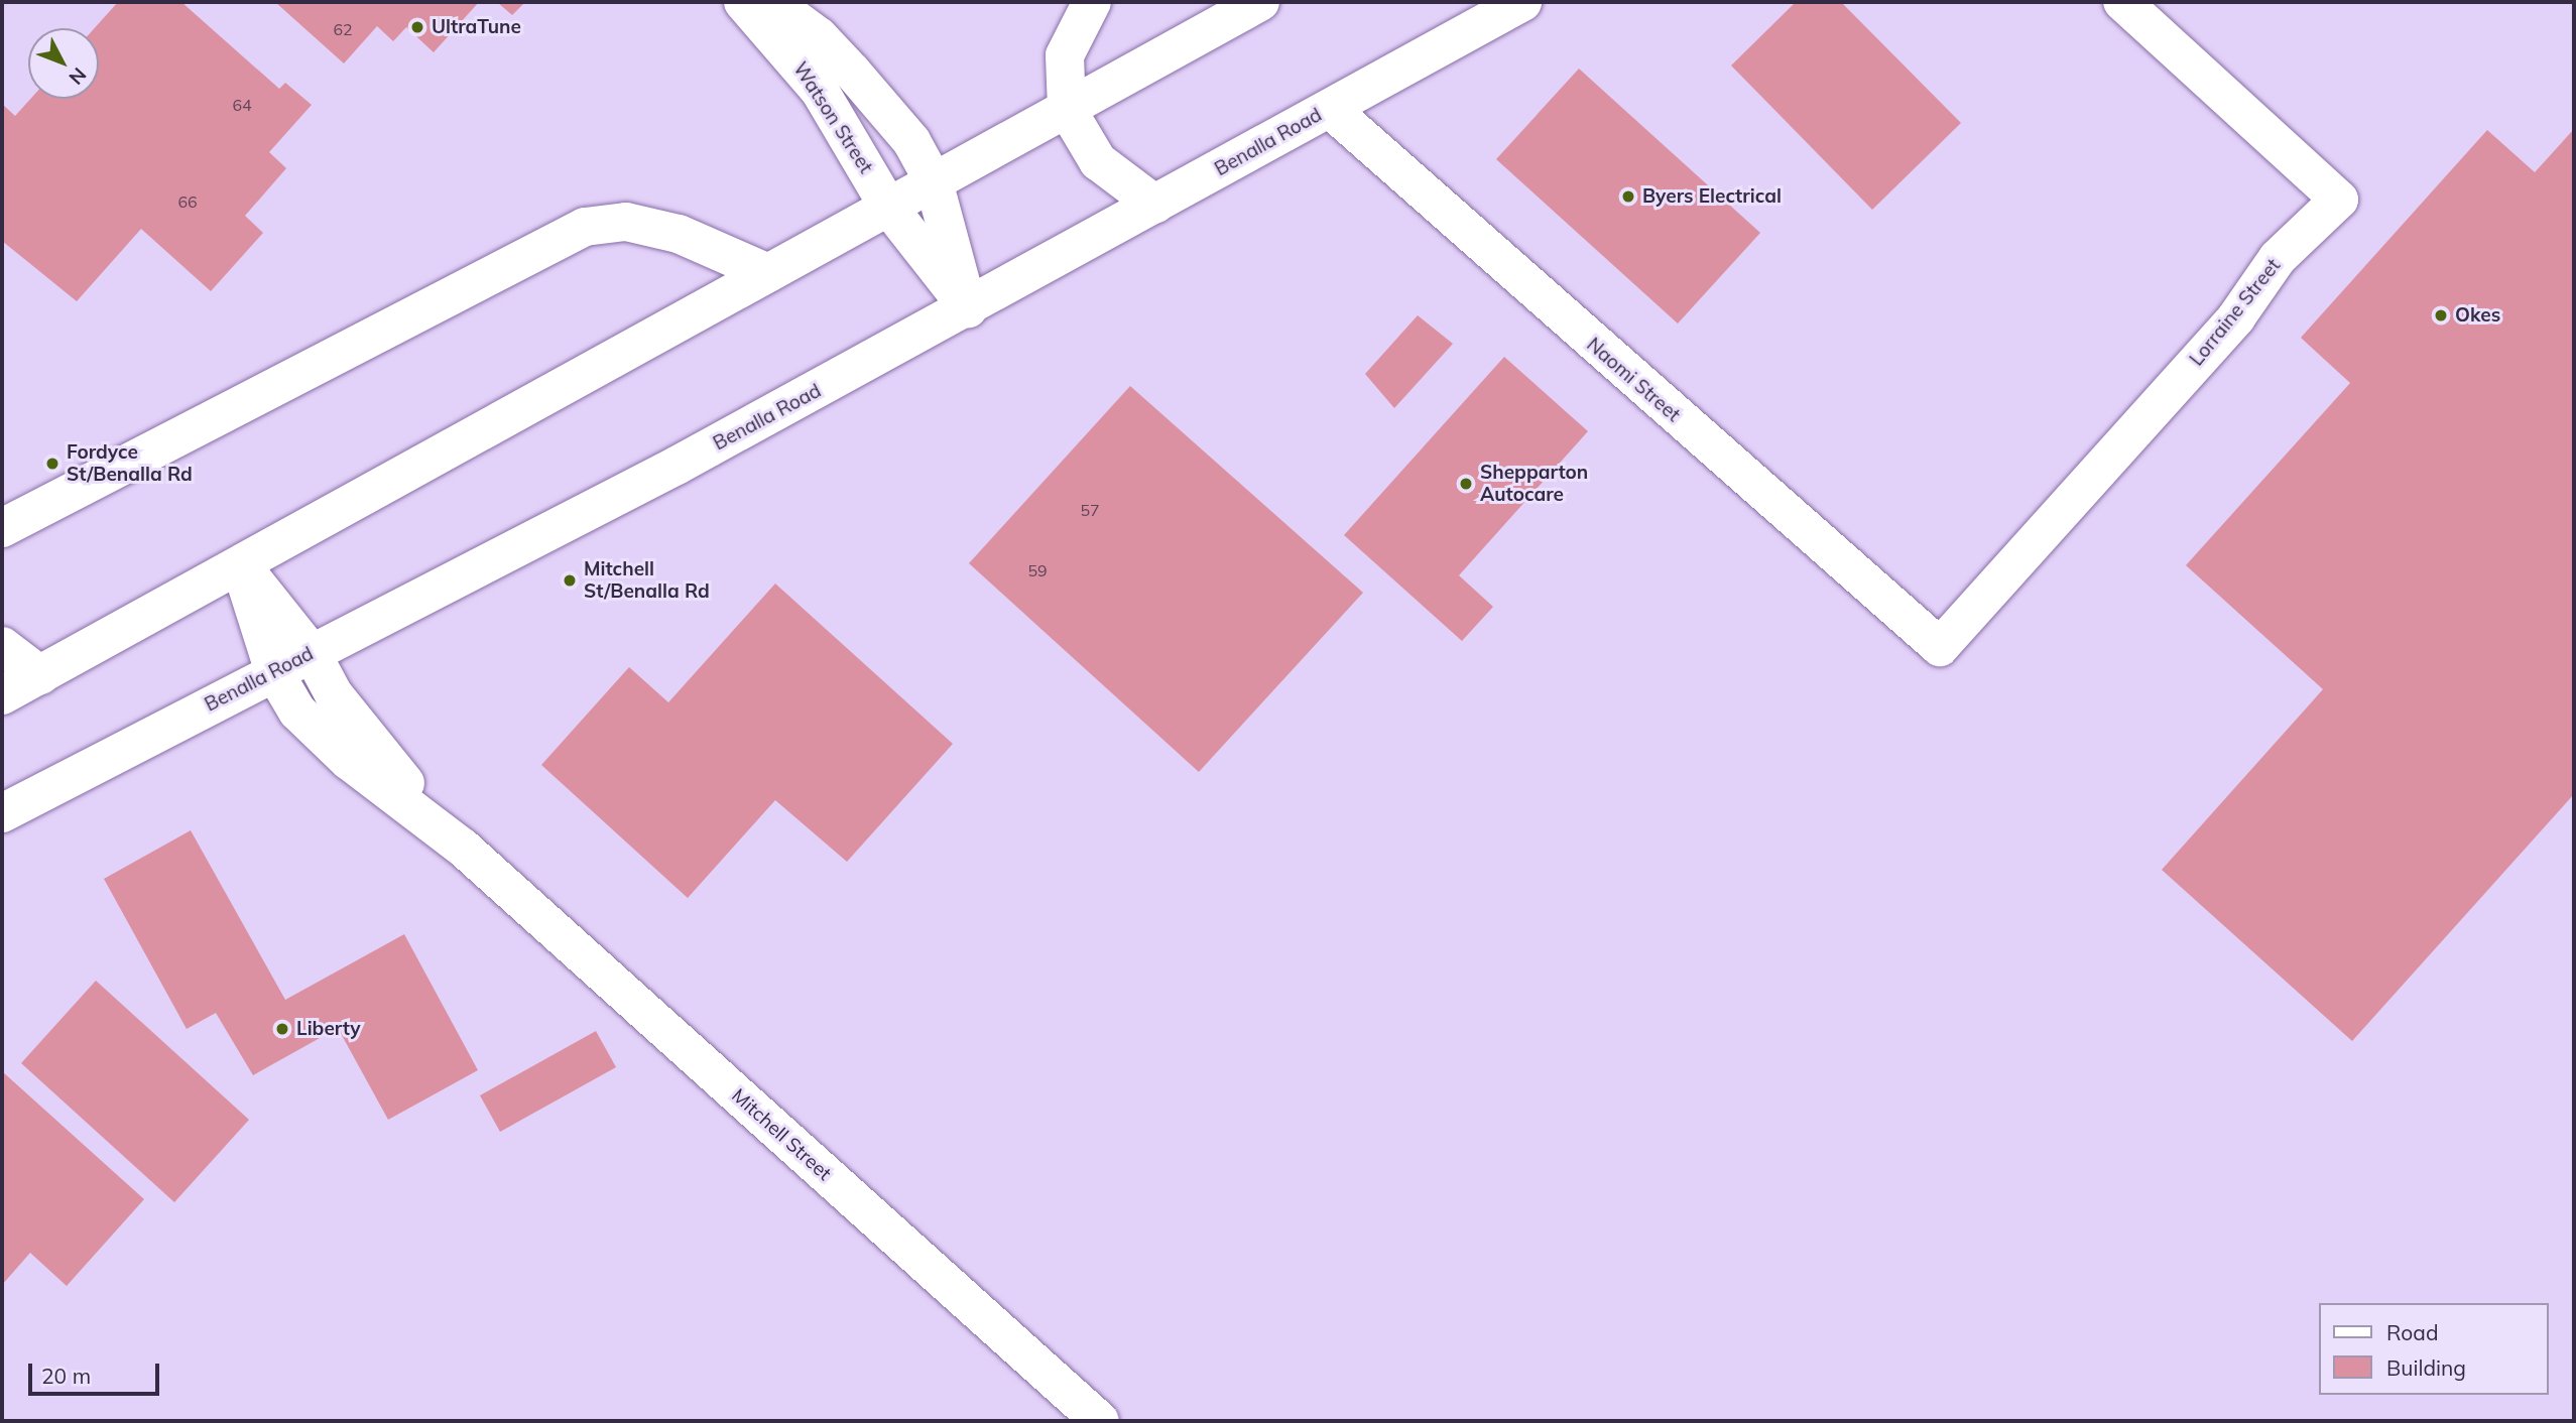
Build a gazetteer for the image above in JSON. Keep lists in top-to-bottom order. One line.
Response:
{"streets":{"main road":["Watson Street","Benalla Road","Lorraine Street","Naomi Street","Mitchell Street"]},"crossings":[["Watson Street","Benalla Road"],["Benalla Road","Naomi Street"],["Benalla Road","Mitchell Street"],["Lorraine Street","Naomi Street"]],"places":["UltraTune","Byers Electrical","Okes","Fordyce St/Benalla Rd","Shepparton Autocare","Mitchell St/Benalla Rd","Liberty"],"house_numbers":["62","64","66","57","59"],"legend":["Road","Building"],"scale_bar":"20 m","north":"bottom right"}
